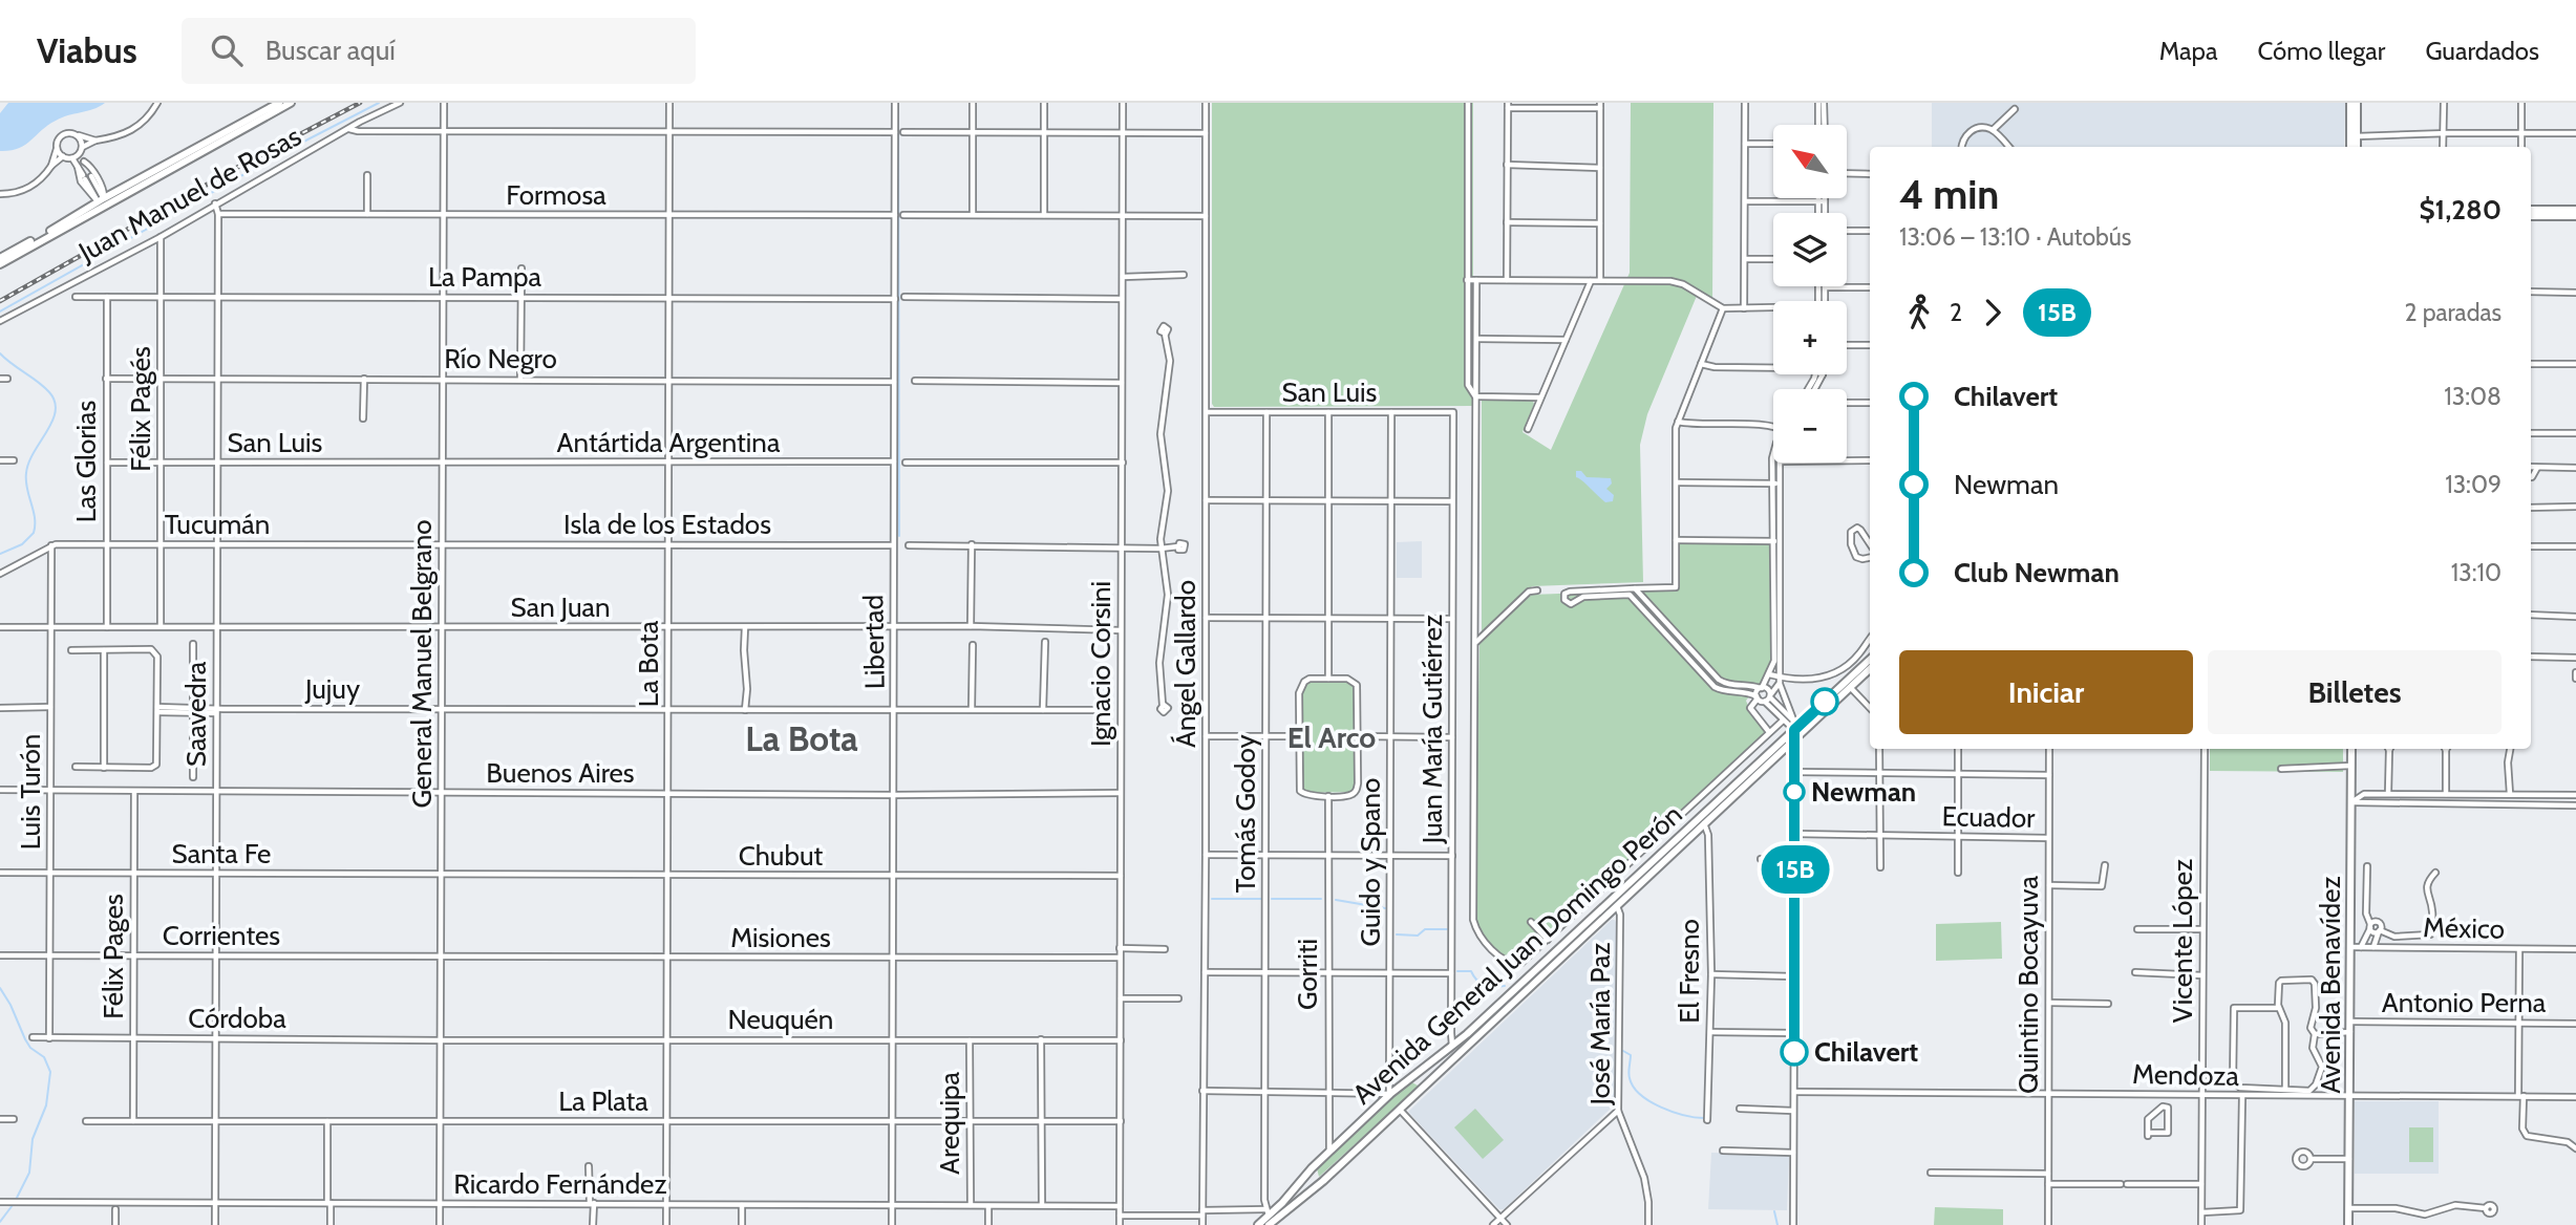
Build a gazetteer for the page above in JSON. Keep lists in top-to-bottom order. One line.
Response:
{"streets":{"main road":["Avenida General Juan Domingo Perón","Avenida Benavídez"],"street":["Juan Manuel de Rosas","Formosa","La Pampa","Río Negro","San Luis","Félix Pagés","Antártida Argentina","Las Glorias","Tucumán","Isla de los Estados","San Juan","Libertad","General Manuel Belgrano","La Bota","Ignacio Corsini","Ángel Gallardo","Jujuy","Saavedra","Juan María Gutiérrez","Buenos Aires","Luis Turón","Tomás Godoy","Ecuador","Santa Fe","Chubut","Guido y Spano","México","Corrientes","Misiones","Vicente López","Félix Pages","El Fresno","Gorriti","Quintino Bocayuva","Antonio Perna","Córdoba","Neuquén","José María Paz","Mendoza","La Plata","Arequipa","Ricardo Fernández"]},"crossings":[["Juan Manuel de Rosas","Félix Pagés"],["Juan Manuel de Rosas","Saavedra"],["Formosa","Libertad"],["Formosa","General Manuel Belgrano"],["Formosa","La Bota"],["Formosa","Saavedra"],["La Pampa","Félix Pagés"],["La Pampa","Las Glorias"],["La Pampa","Libertad"],["La Pampa","General Manuel Belgrano"],["La Pampa","La Bota"],["La Pampa","Saavedra"],["Río Negro","Félix Pagés"],["Río Negro","Las Glorias"],["Río Negro","Libertad"],["Río Negro","General Manuel Belgrano"],["Río Negro","La Bota"],["Río Negro","Saavedra"],["San Luis","Félix Pagés"],["San Luis","Antártida Argentina"],["San Luis","Las Glorias"],["San Luis","General Manuel Belgrano"],["San Luis","Ángel Gallardo"],["San Luis","Saavedra"],["San Luis","Juan María Gutiérrez"],["San Luis","Tomás Godoy"],["San Luis","Guido y Spano"],["Félix Pagés","Tucumán"],["Félix Pagés","San Juan"],["Antártida Argentina","Libertad"],["Antártida Argentina","General Manuel Belgrano"],["Antártida Argentina","La Bota"],["Las Glorias","Tucumán"],["Las Glorias","San Juan"],["Tucumán","Isla de los Estados"],["Tucumán","General Manuel Belgrano"],["Tucumán","Saavedra"],["Tucumán","Luis Turón"],["Isla de los Estados","Libertad"],["Isla de los Estados","General Manuel Belgrano"],["Isla de los Estados","La Bota"],["San Juan","Libertad"],["San Juan","General Manuel Belgrano"],["San Juan","La Bota"],["San Juan","Ignacio Corsini"],["San Juan","Saavedra"],["San Juan","Luis Turón"],["Libertad","Jujuy"],["Libertad","Buenos Aires"],["Libertad","Chubut"],["Libertad","Misiones"],["Libertad","Neuquén"],["Libertad","La Plata"],["Libertad","Ricardo Fernández"],["General Manuel Belgrano","Jujuy"],["General Manuel Belgrano","Buenos Aires"],["General Manuel Belgrano","Santa Fe"],["General Manuel Belgrano","Chubut"],["General Manuel Belgrano","Corrientes"],["General Manuel Belgrano","Misiones"],["General Manuel Belgrano","Córdoba"],["General Manuel Belgrano","Neuquén"],["General Manuel Belgrano","La Plata"],["General Manuel Belgrano","Ricardo Fernández"],["La Bota","Jujuy"],["La Bota","Buenos Aires"],["La Bota","Chubut"],["La Bota","Misiones"],["La Bota","Neuquén"],["La Bota","La Plata"],["La Bota","Ricardo Fernández"],["Ignacio Corsini","Buenos Aires"],["Ignacio Corsini","Chubut"],["Ignacio Corsini","Misiones"],["Ignacio Corsini","Neuquén"],["Ignacio Corsini","La Plata"],["Ignacio Corsini","Ricardo Fernández"],["Jujuy","Saavedra"],["Saavedra","Buenos Aires"],["Saavedra","Santa Fe"],["Saavedra","Corrientes"],["Saavedra","Córdoba"],["Saavedra","La Plata"],["Saavedra","Ricardo Fernández"],["Juan María Gutiérrez","Avenida General Juan Domingo Perón"],["Buenos Aires","Luis Turón"],["Buenos Aires","Félix Pages"],["Luis Turón","Santa Fe"],["Luis Turón","Corrientes"],["Luis Turón","Córdoba"],["Tomás Godoy","Avenida General Juan Domingo Perón"],["Ecuador","Quintino Bocayuva"],["Santa Fe","Chubut"],["Santa Fe","Félix Pages"],["Guido y Spano","Avenida General Juan Domingo Perón"],["México","Avenida Benavídez"],["Corrientes","Misiones"],["Corrientes","Félix Pages"],["Vicente López","Mendoza"],["Avenida General Juan Domingo Perón","El Fresno"],["Avenida General Juan Domingo Perón","Gorriti"],["Avenida General Juan Domingo Perón","José María Paz"],["Félix Pages","Córdoba"],["Félix Pages","La Plata"],["Quintino Bocayuva","Mendoza"],["Avenida Benavídez","Antonio Perna"],["Avenida Benavídez","Mendoza"],["Córdoba","Neuquén"],["Neuquén","Arequipa"],["La Plata","Arequipa"],["Arequipa","Ricardo Fernández"]],"districts":["El Arco","La Bota"],"places":["Newman","Chilavert"],"lines":["bus line 15B"],"north":"top left","page":{"header":"Viabus","search":"Buscar aquí","nav":["Mapa","Cómo llegar","Guardados"],"on_map":"15B","map_buttons":["+","−"],"heading":["4 min","13:06 – 13:10 · Autobús","$1,280"],"legs":["2","15B","2 paradas"],"list":[{"name":"Chilavert","value":"13:08"},{"name":"Newman","value":"13:09"},{"name":"Club Newman","value":"13:10"}],"buttons":["Iniciar","Billetes"]}}
